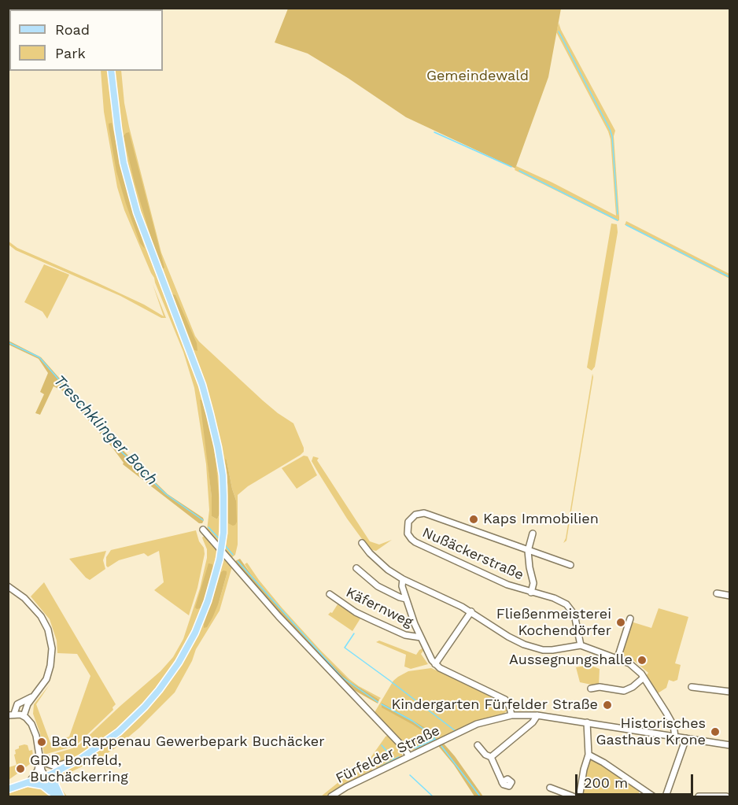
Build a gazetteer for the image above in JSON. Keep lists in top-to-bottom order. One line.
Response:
{"streets":{"street":["Nußäckerstraße","Käfernweg","Fürfelder Straße"]},"water":["Treschklinger Bach"],"parks":["Gemeindewald"],"places":["Kaps Immobilien","Fließenmeisterei Kochendörfer","Aussegnungshalle","Kindergarten Fürfelder Straße","Historisches Gasthaus Krone","Bad Rappenau Gewerbepark Buchäcker","GDR Bonfeld, Buchäckerring"],"legend":["Road","Park"],"scale_bar":"200 m"}
